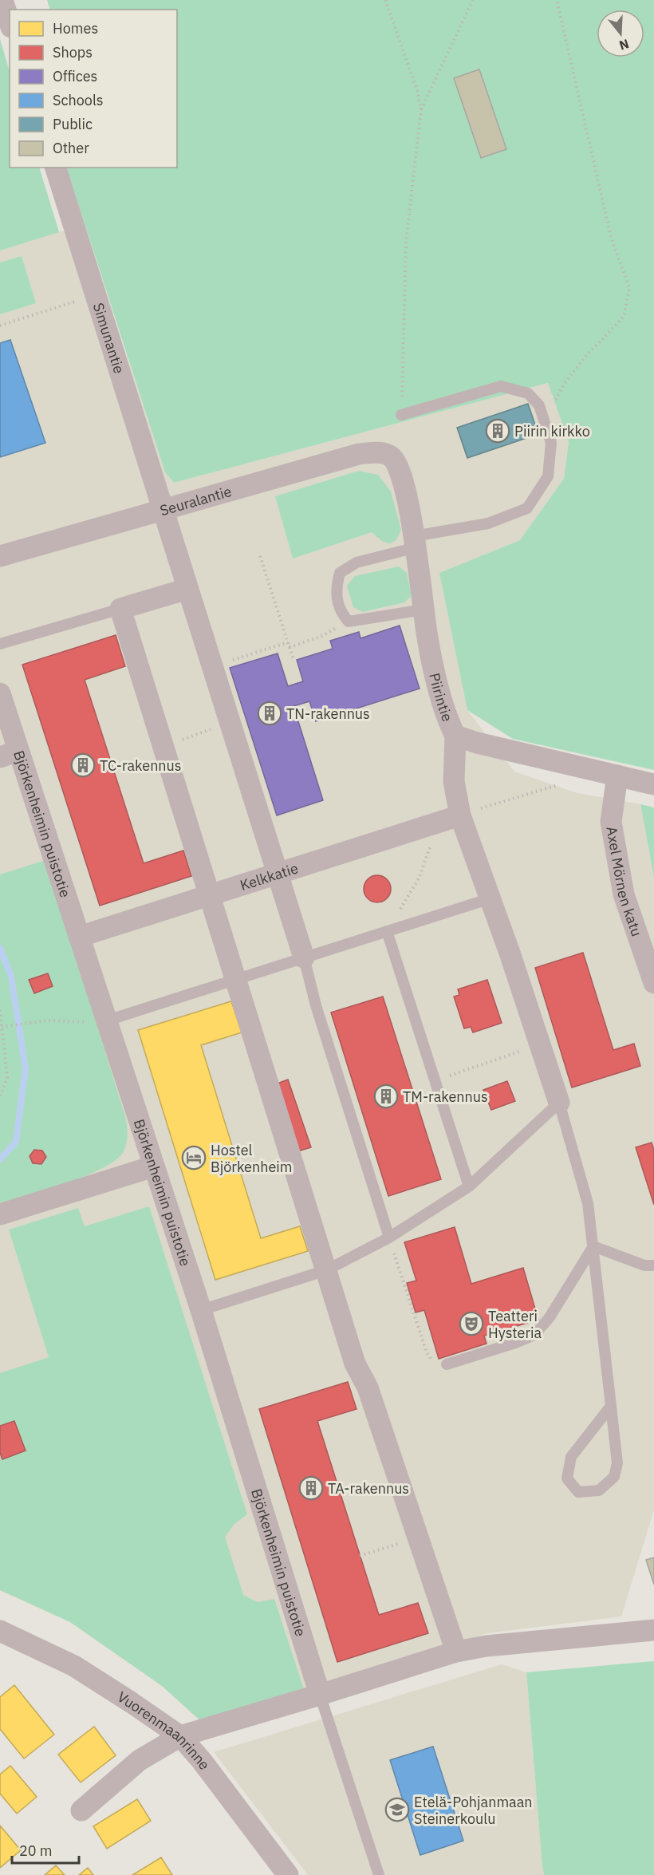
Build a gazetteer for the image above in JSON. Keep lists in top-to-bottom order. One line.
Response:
{"streets":{"street":["Simunantie","Seuralantie","Piirintie","Björkenheimin puistotie","Kelkkatie","Axel Mörnen katu","Vuorenmaanrinne"]},"crossings":[["Simunantie","Seuralantie"],["Simunantie","Kelkkatie"],["Seuralantie","Piirintie"],["Piirintie","Axel Mörnen katu"],["Björkenheimin puistotie","Kelkkatie"]],"places":{"building":["Piirin kirkko","TN-rakennus","TC-rakennus","TM-rakennus","TA-rakennus"],"hotel":["Hostel Björkenheim"],"theatre":["Teatteri Hysteria"],"school or university":["Etelä-Pohjanmaan Steinerkoulu"]},"legend":["Homes","Shops","Offices","Schools","Public","Other"],"scale_bar":"20 m","north":"bottom"}
